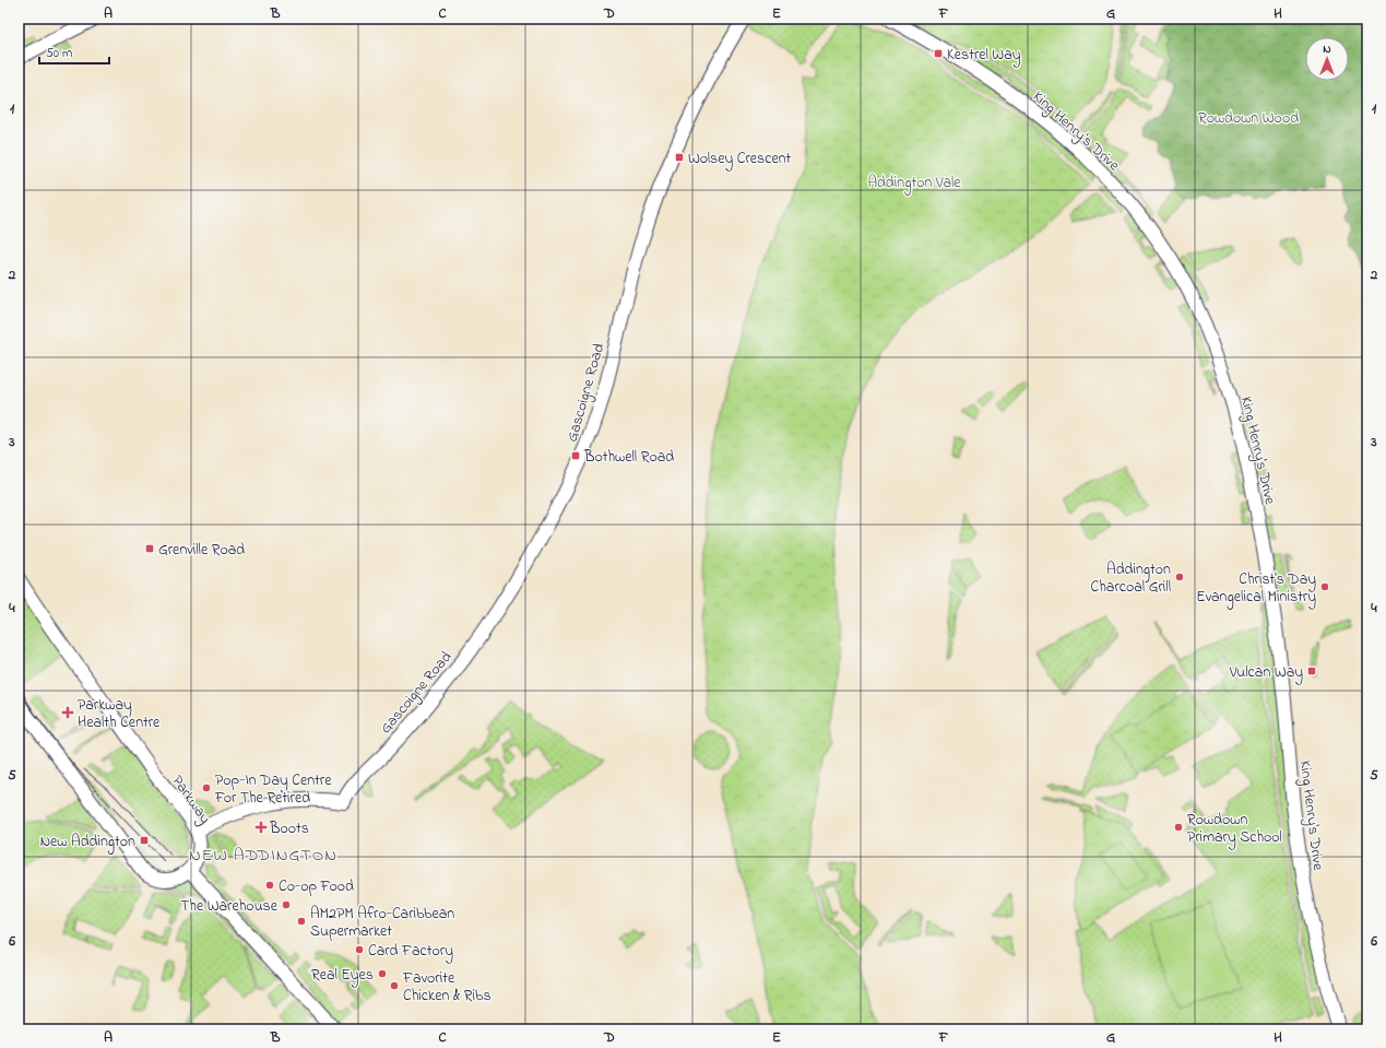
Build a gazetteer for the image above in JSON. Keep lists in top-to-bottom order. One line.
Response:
{"streets":{"street":["King Henry's Drive","Gascoigne Road","Parkway"]},"crossings":[["Gascoigne Road","Parkway"]],"districts":["NEW ADDINGTON"],"parks":["Rowdown Wood","Addington Vale"],"places":{"transit":["Kestrel Way","Wolsey Crescent","Bothwell Road","Grenville Road","Vulcan Way","New Addington"],"other":["Addington Charcoal Grill","Christ's Day Evangelical Ministry","Pop-In Day Centre For The Retired","Rowdown Primary School","Co-op Food","The Warehouse","AM2PM Afro-Caribbean Supermarket","Card Factory","Real Eyes","Favorite Chicken & Ribs"],"health":["Parkway Health Centre","Boots"]},"scale_bar":"50 m","north":"top","grid":{"columns":["A","B","C","D","E","F","G","H"],"rows":["1","2","3","4","5","6"]}}
